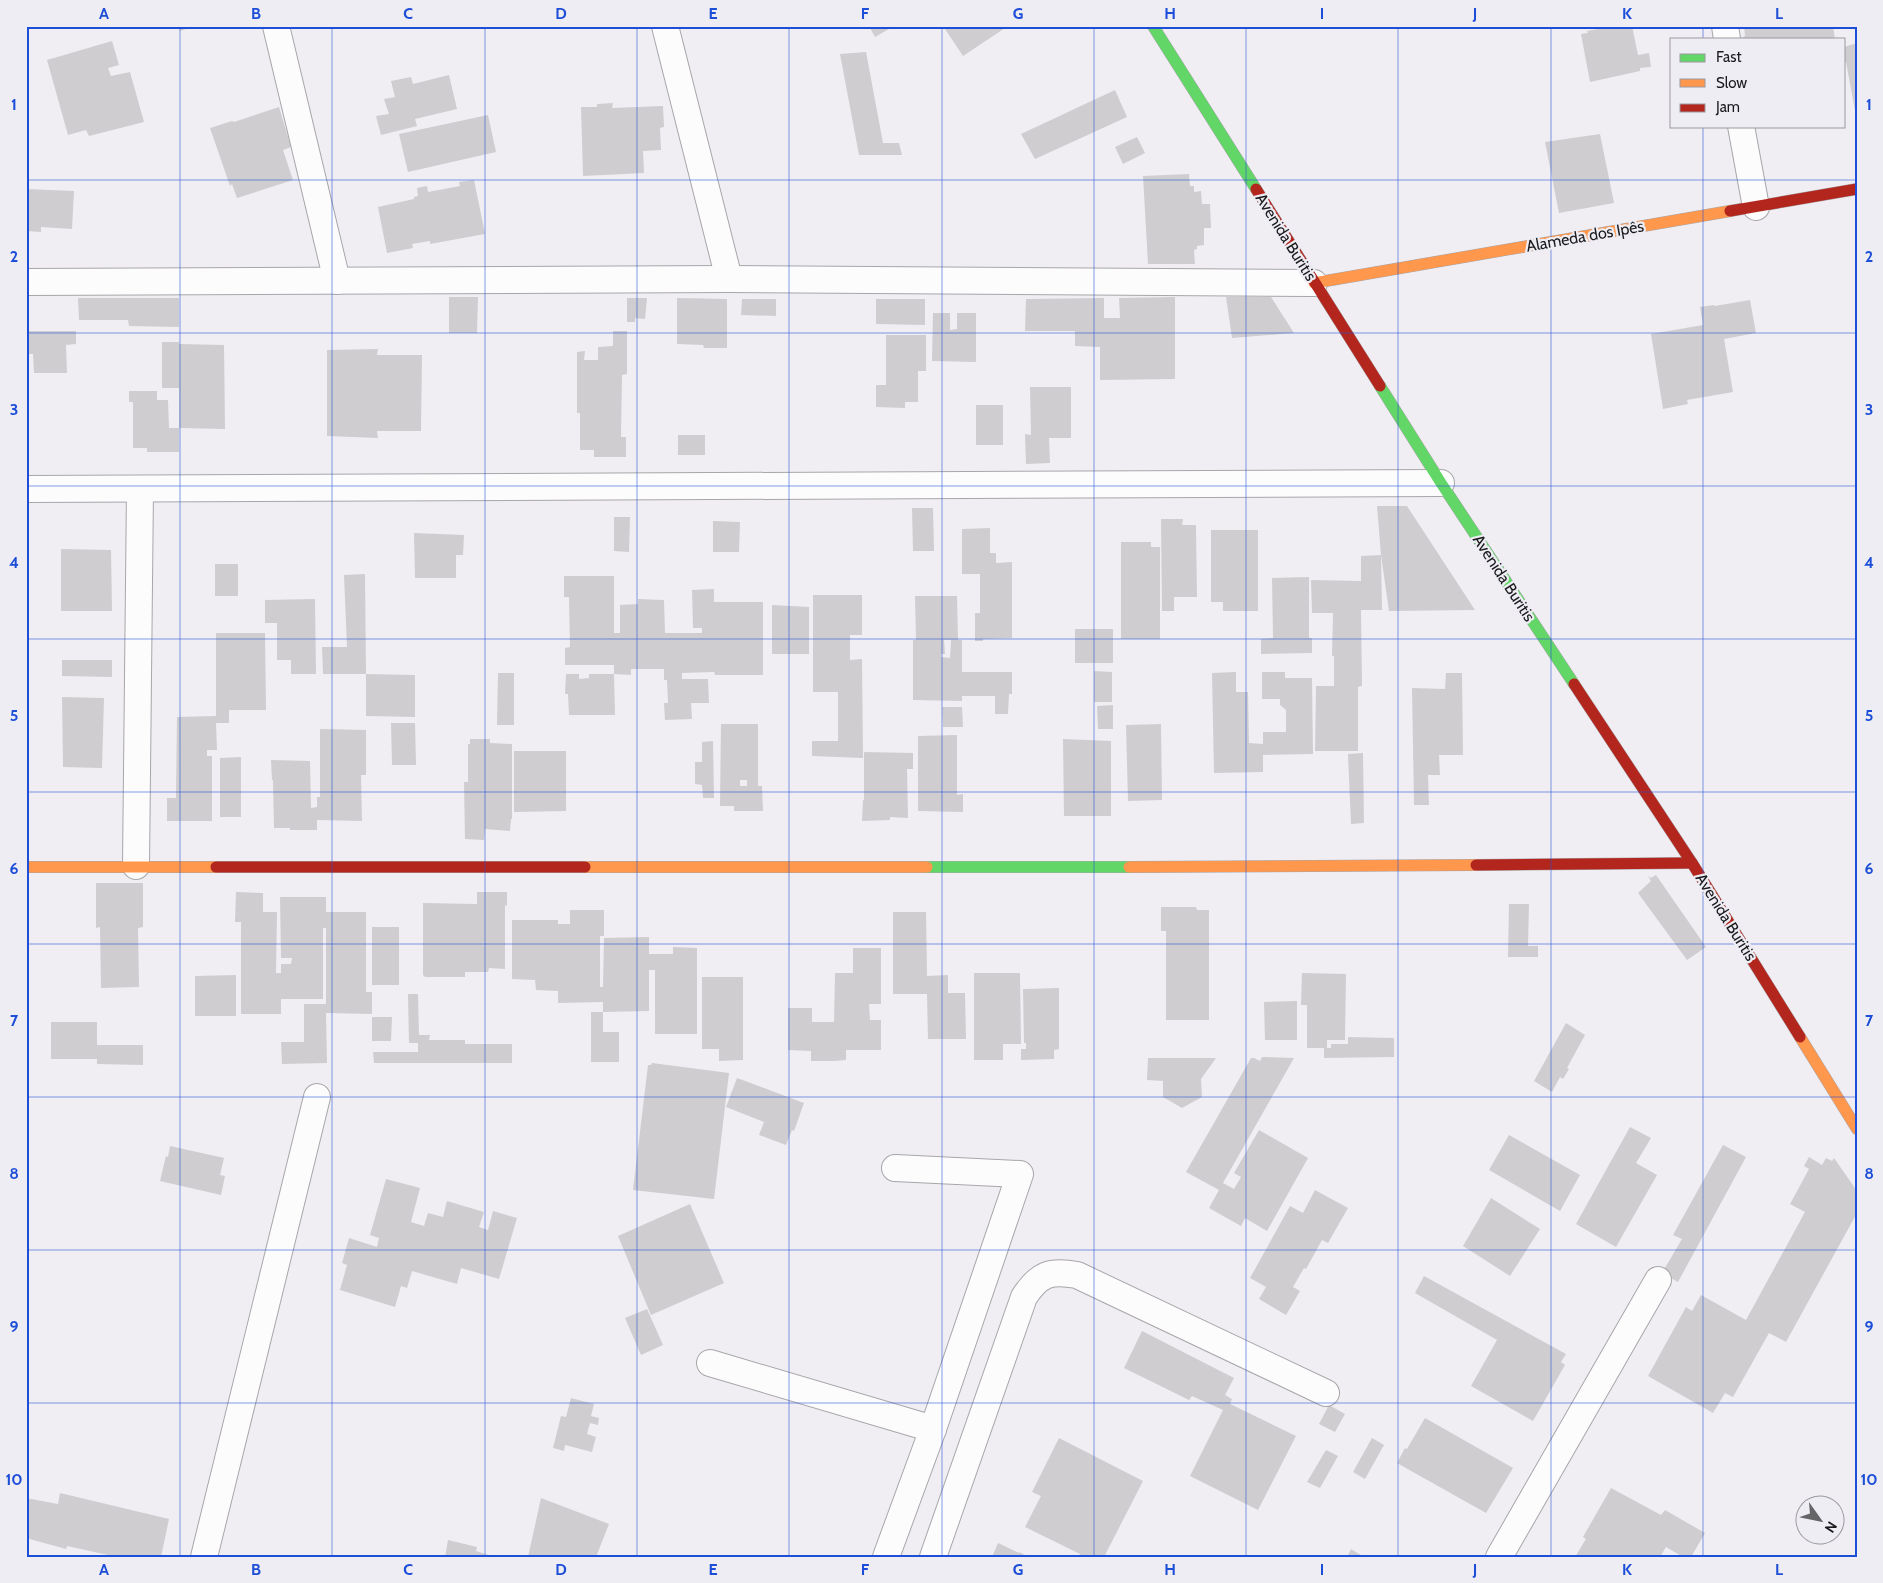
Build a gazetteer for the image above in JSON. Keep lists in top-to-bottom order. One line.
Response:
{"streets":{"street":["Alameda dos Ipês","Avenida Buritis"]},"crossings":[["Alameda dos Ipês","Avenida Buritis"]],"legend":["Fast","Slow","Jam"],"north":"bottom right","grid":{"columns":["A","B","C","D","E","F","G","H","I","J","K","L"],"rows":["1","2","3","4","5","6","7","8","9","10"]}}
